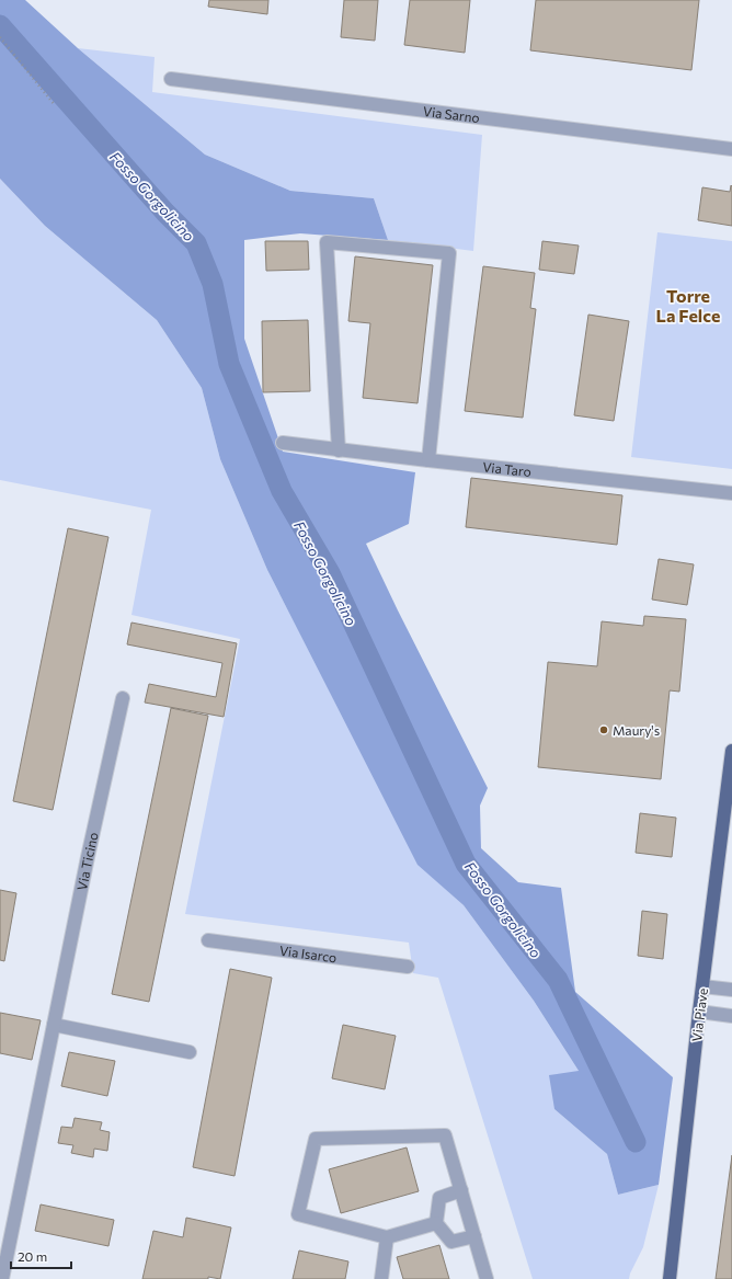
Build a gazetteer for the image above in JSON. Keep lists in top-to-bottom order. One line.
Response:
{"streets":{"main road":["Via Piave"],"street":["Via Sarno","Via Taro","Via Ticino","Via Isarco"]},"districts":["Torre La Felce"],"water":["Fosso Gorgolicino"],"places":["Maury's"],"scale_bar":"20 m"}
